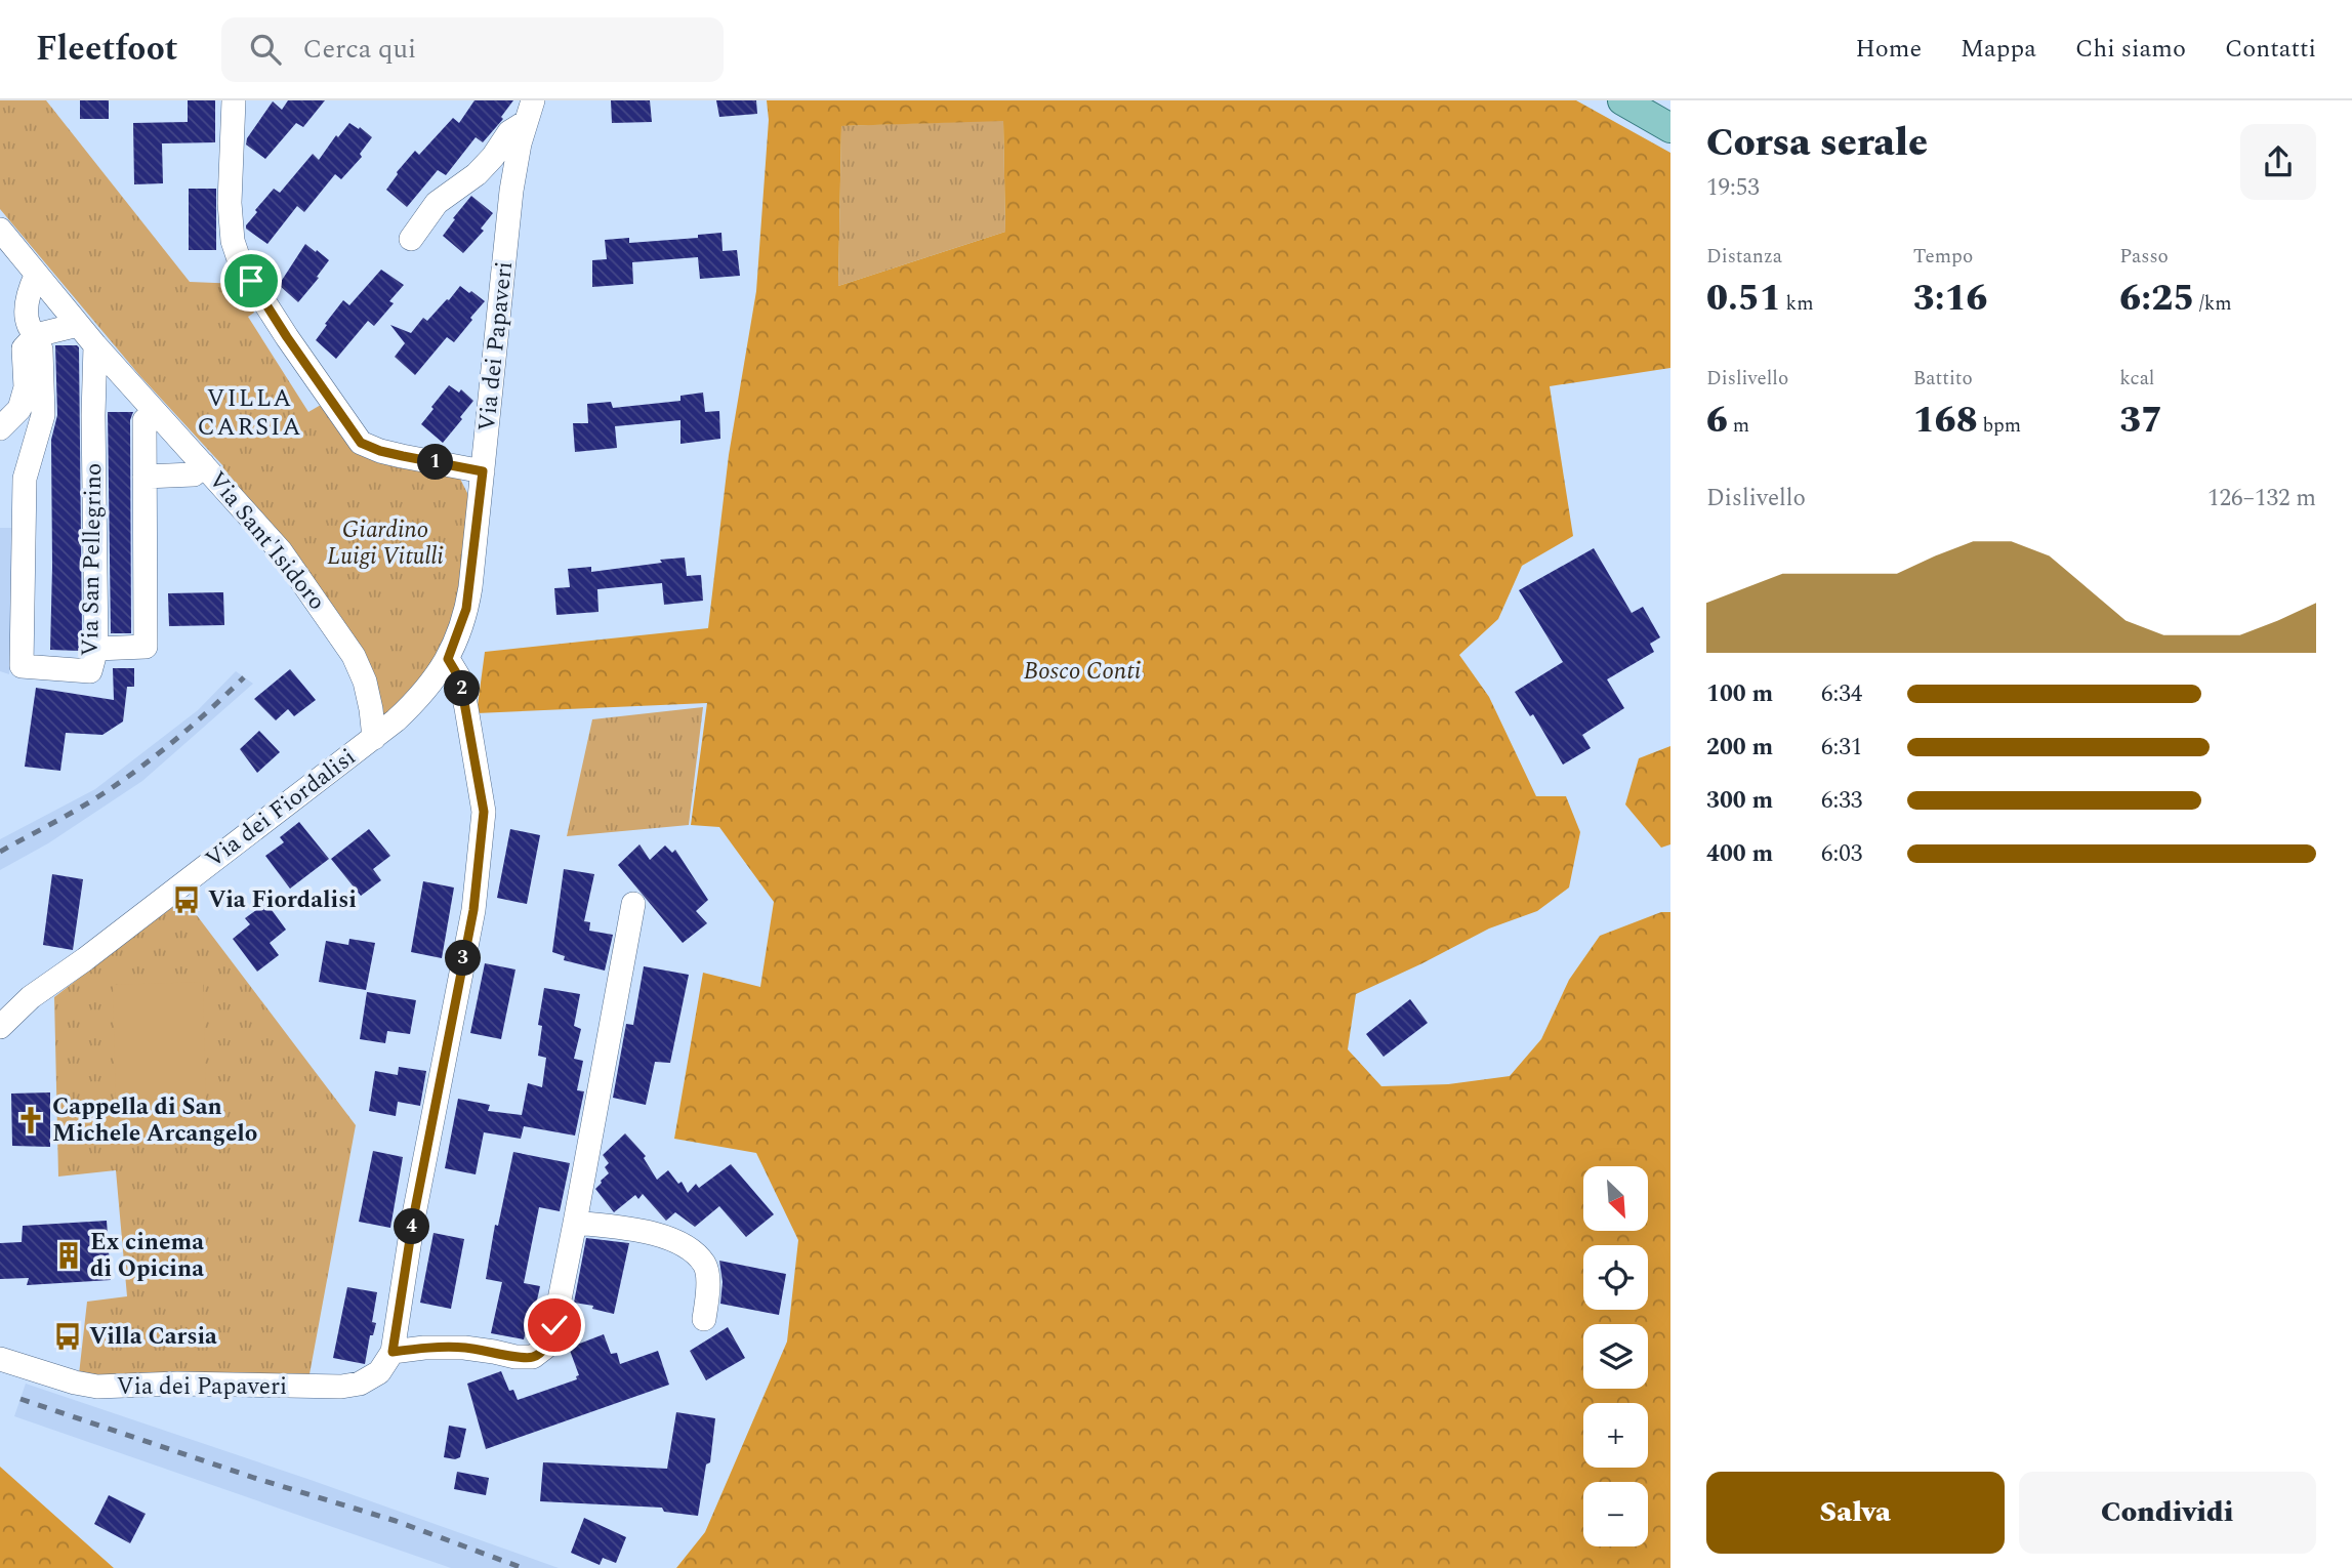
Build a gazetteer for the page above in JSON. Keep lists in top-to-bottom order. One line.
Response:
{"streets":{"street":["Via dei Papaveri","Via Sant'Isidoro","Via San Pellegrino","Via dei Fiordalisi"]},"crossings":[["Via dei Papaveri","Via dei Fiordalisi"],["Via Sant'Isidoro","Via San Pellegrino"],["Via Sant'Isidoro","Via dei Fiordalisi"]],"districts":["VILLA CARSIA"],"parks":["Giardino Luigi Vitulli","Bosco Conti"],"places":{"bus stop":["Via Fiordalisi","Villa Carsia"],"church":["Cappella di San Michele Arcangelo"],"building":["Ex cinema di Opicina"]},"north":"bottom right","page":{"header":"Fleetfoot","search":"Cerca qui","nav":["Home","Mappa","Chi siamo","Contatti"],"heading":["Corsa serale","19:53"],"stats":[["Distanza","0.51 km"],["Tempo","3:16"],["Passo","6:25 /km"],["Dislivello","6 m"],["Battito","168 bpm"],["kcal","37"]],"pins":["1","2","3","4"],"chart":["Dislivello","126–132 m"],"list":[{"name":"100 m","note":"6:34"},{"name":"200 m","note":"6:31"},{"name":"300 m","note":"6:33"},{"name":"400 m","note":"6:03"}],"map_buttons":["+","−"],"buttons":["Salva","Condividi"]}}
